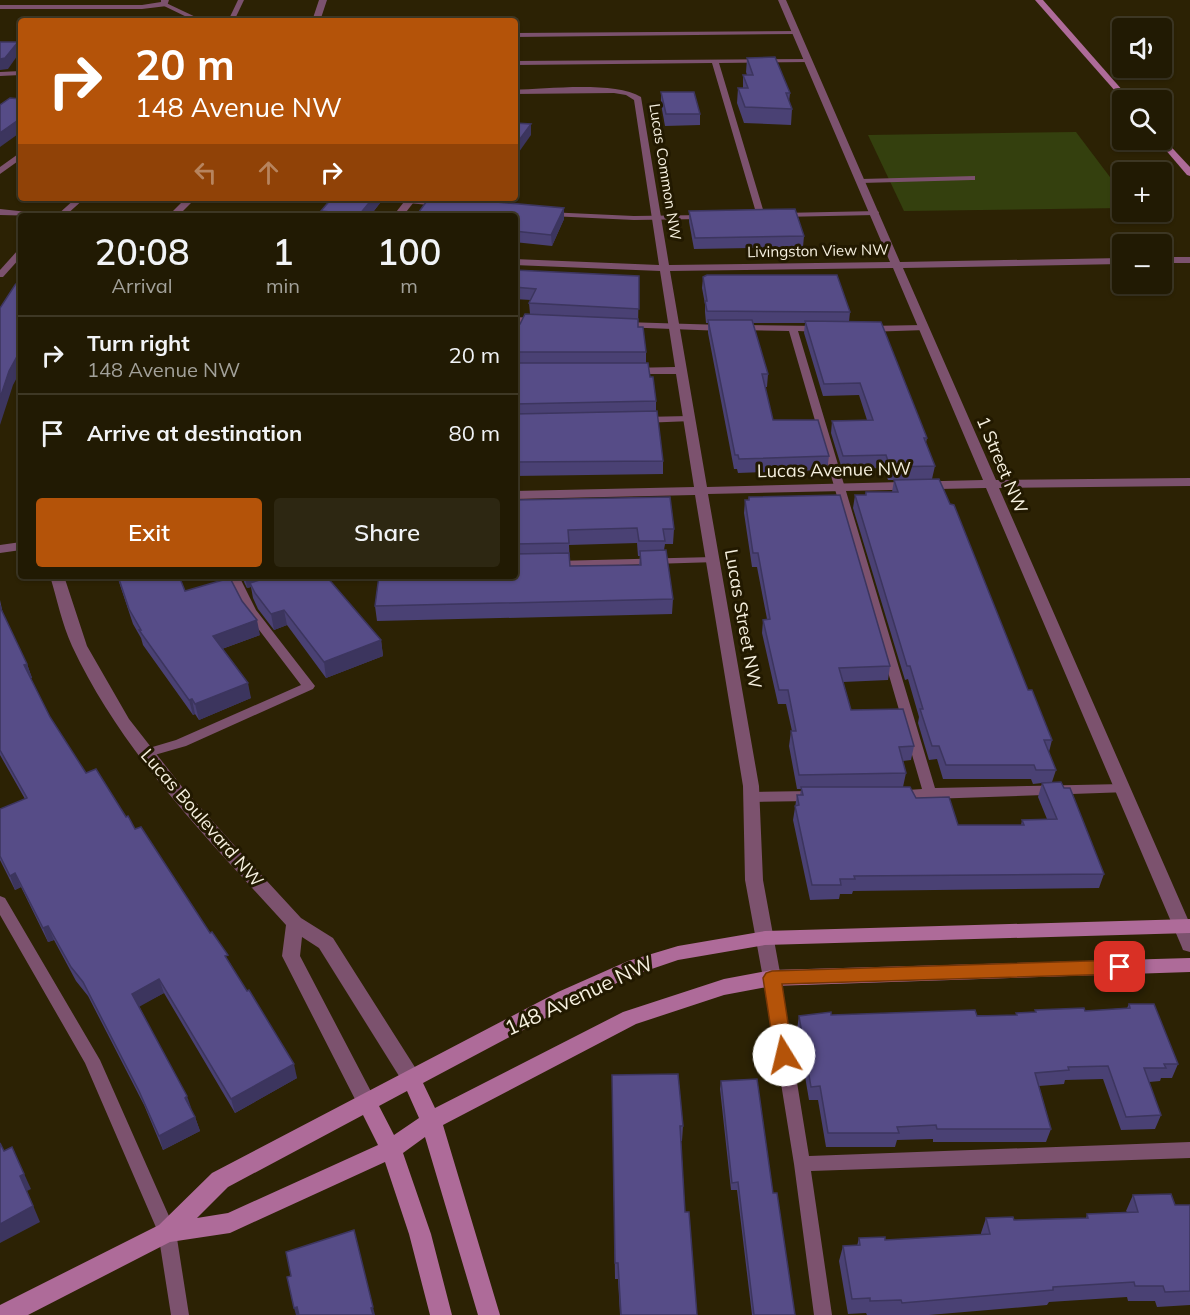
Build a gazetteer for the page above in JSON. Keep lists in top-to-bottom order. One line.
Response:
{"streets":{"street":["Lucas Common NW","Livingston View NW","1 Street NW","Lucas Avenue NW","Lucas Street NW","Lucas Boulevard NW","148 Avenue NW"]},"crossings":[["Lucas Common NW","Livingston View NW"],["Lucas Common NW","Lucas Street NW"],["Livingston View NW","1 Street NW"],["Livingston View NW","Lucas Street NW"],["1 Street NW","Lucas Avenue NW"],["1 Street NW","148 Avenue NW"],["Lucas Avenue NW","Lucas Street NW"],["Lucas Street NW","148 Avenue NW"],["Lucas Boulevard NW","148 Avenue NW"]],"page":{"map_buttons":["+","−"],"turn":["20 m","148 Avenue NW"],"eta":["20:08","Arrival","1","min","100","m"],"list":[{"name":"Turn right","note":"148 Avenue NW","value":"20 m"},{"name":"Arrive at destination","value":"80 m"}],"buttons":["Exit","Share"]}}
